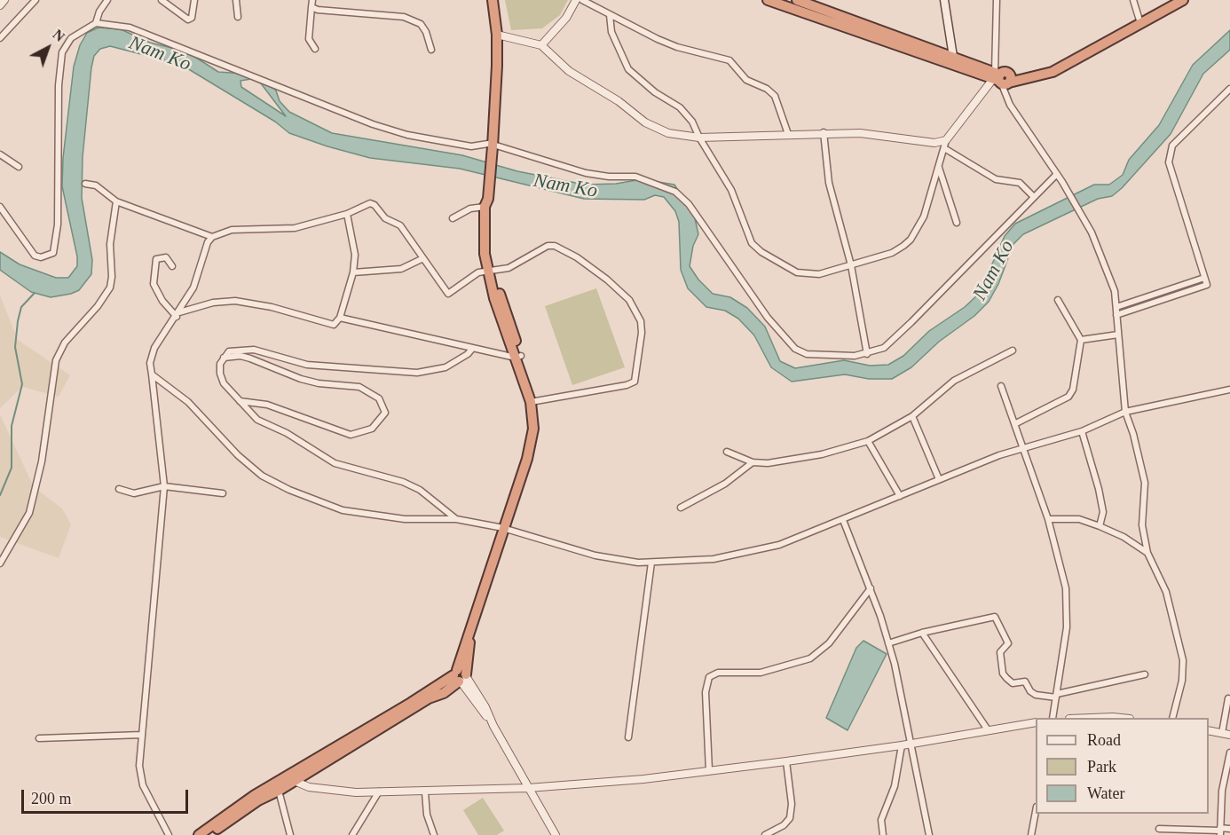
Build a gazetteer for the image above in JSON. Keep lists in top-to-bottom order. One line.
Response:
{"water":["Nam Ko"],"legend":["Road","Park","Water"],"scale_bar":"200 m","north":"top right"}
